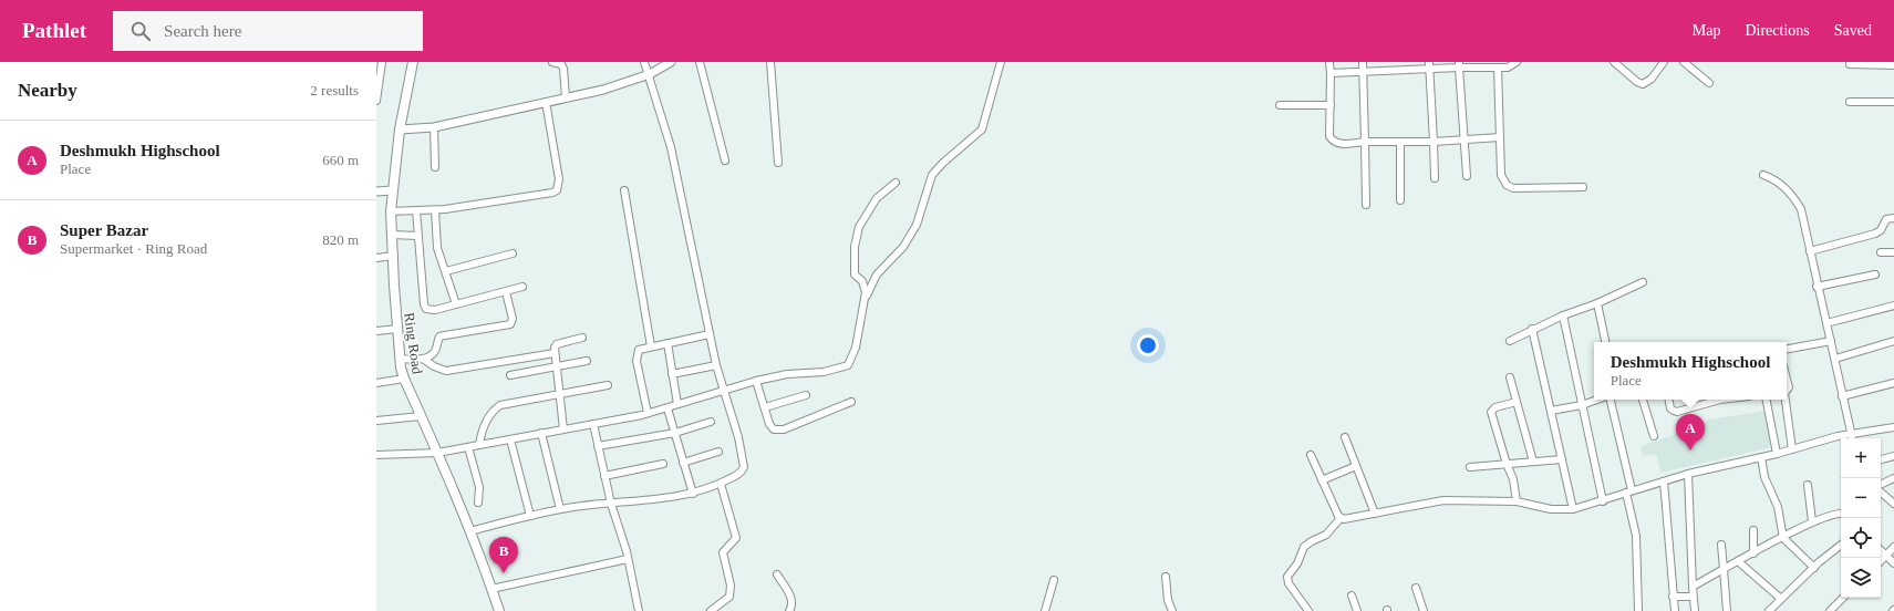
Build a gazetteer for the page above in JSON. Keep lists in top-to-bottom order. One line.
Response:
{"streets":{"main road":["Ring Road"]},"page":{"header":"Pathlet","search":"Search here","nav":["Map","Directions","Saved"],"heading":["Nearby","2 results"],"list":[{"mark":"A","name":"Deshmukh Highschool","note":"Place","value":"660 m"},{"mark":"B","name":"Super Bazar","note":"Supermarket · Ring Road","value":"820 m"}],"popup":["Deshmukh Highschool","Place"],"pins":["A","B"],"map_buttons":["+","−"]}}
